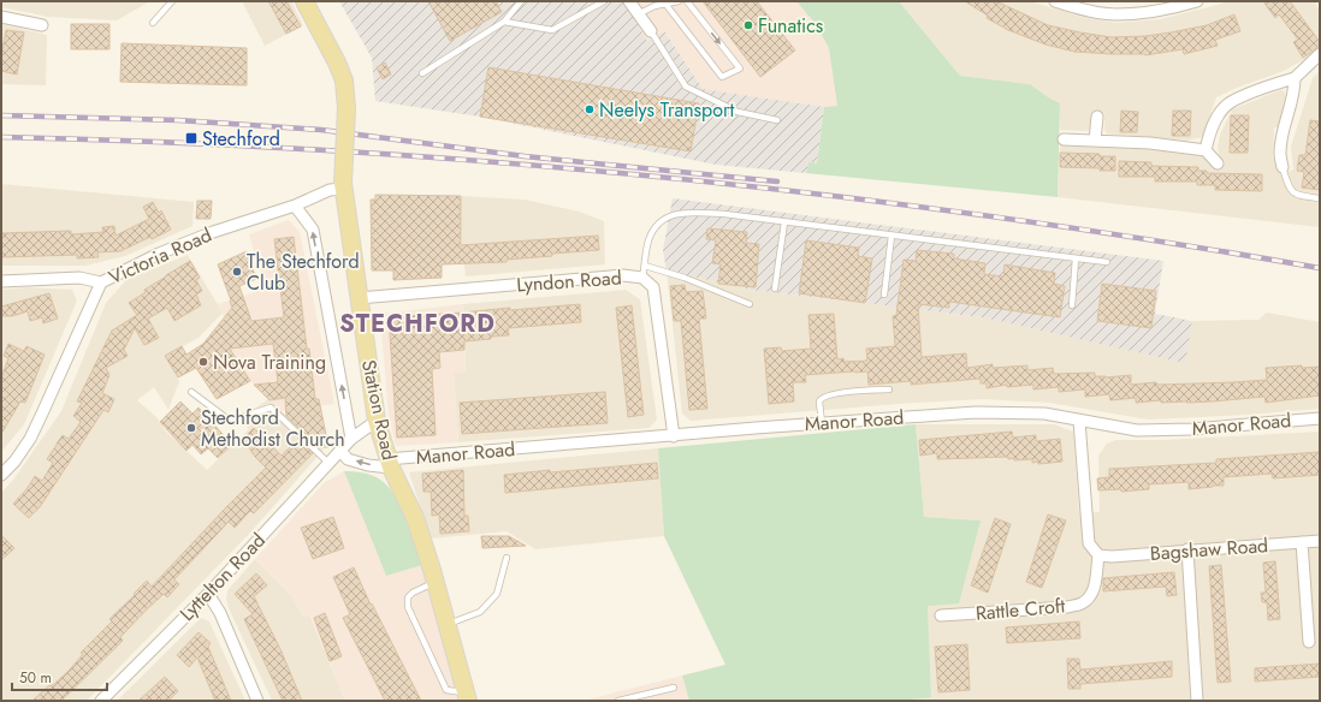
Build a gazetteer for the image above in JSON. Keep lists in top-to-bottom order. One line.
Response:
{"streets":{"main road":["Station Road"],"street":["Victoria Road","Lyndon Road","Manor Road","Bagshaw Road","Lyttelton Road","Rattle Croft"]},"crossings":[["Victoria Road","Station Road"],["Lyndon Road","Station Road"],["Lyndon Road","Manor Road"],["Station Road","Manor Road"],["Station Road","Lyttelton Road"],["Bagshaw Road","Rattle Croft"]],"districts":["STECHFORD"],"places":{"other":["Funatics","Neelys Transport","The Stechford Club","Nova Training","Stechford Methodist Church"],"transit":["Stechford"]},"scale_bar":"50 m"}
